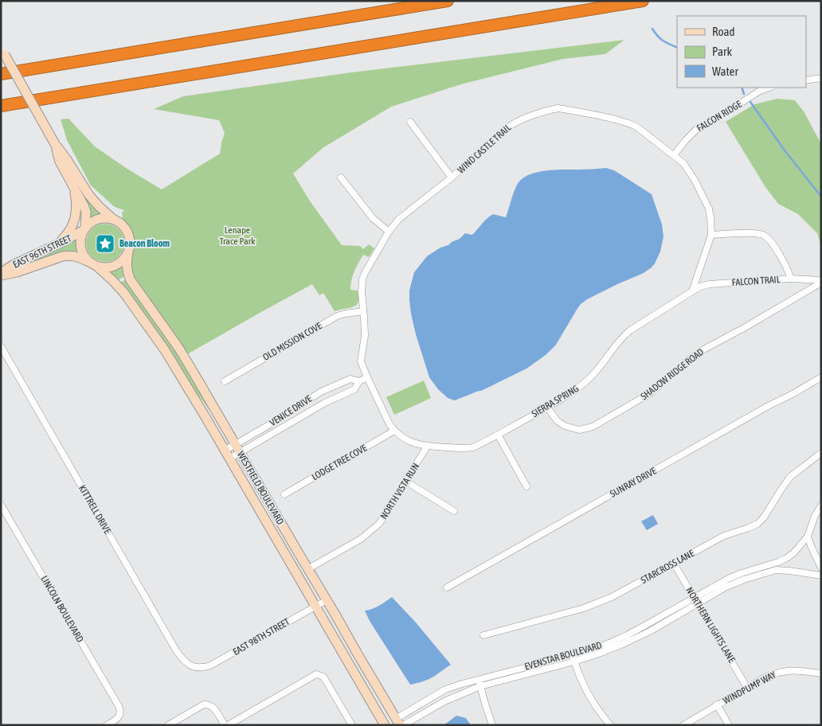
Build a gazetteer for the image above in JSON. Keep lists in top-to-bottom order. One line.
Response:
{"streets":{"main road":["EAST 96TH STREET","WESTFIELD BOULEVARD"],"street":["FALCON RIDGE","WIND CASTLE TRAIL","FALCON TRAIL","OLD MISSION COVE","SHADOW RIDGE ROAD","SIERRA SPRING","VENICE DRIVE","LODGE TREE COVE","SUNRAY DRIVE","NORTH VISTA RUN","KITTRELL DRIVE","STARCROSS LANE","LINCOLN BOULEVARD","NORTHERN LIGHTS LANE","EAST 98TH STREET","EVENSTAR BOULEVARD","WINDPUMP WAY"]},"crossings":[["FALCON RIDGE","WIND CASTLE TRAIL"],["WIND CASTLE TRAIL","OLD MISSION COVE"],["WIND CASTLE TRAIL","SIERRA SPRING"],["WIND CASTLE TRAIL","VENICE DRIVE"],["EAST 96TH STREET","WESTFIELD BOULEVARD"],["FALCON TRAIL","SHADOW RIDGE ROAD"],["FALCON TRAIL","SIERRA SPRING"],["SHADOW RIDGE ROAD","SIERRA SPRING"],["SIERRA SPRING","VENICE DRIVE"],["SIERRA SPRING","LODGE TREE COVE"],["SIERRA SPRING","NORTH VISTA RUN"],["VENICE DRIVE","WESTFIELD BOULEVARD"],["WESTFIELD BOULEVARD","NORTH VISTA RUN"],["WESTFIELD BOULEVARD","EAST 98TH STREET"],["WESTFIELD BOULEVARD","EVENSTAR BOULEVARD"],["KITTRELL DRIVE","EAST 98TH STREET"],["STARCROSS LANE","NORTHERN LIGHTS LANE"],["NORTHERN LIGHTS LANE","EVENSTAR BOULEVARD"],["NORTHERN LIGHTS LANE","WINDPUMP WAY"]],"parks":["Lenape Trace Park"],"places":{"place":["Beacon Bloom"]},"legend":["Road","Park","Water"]}
